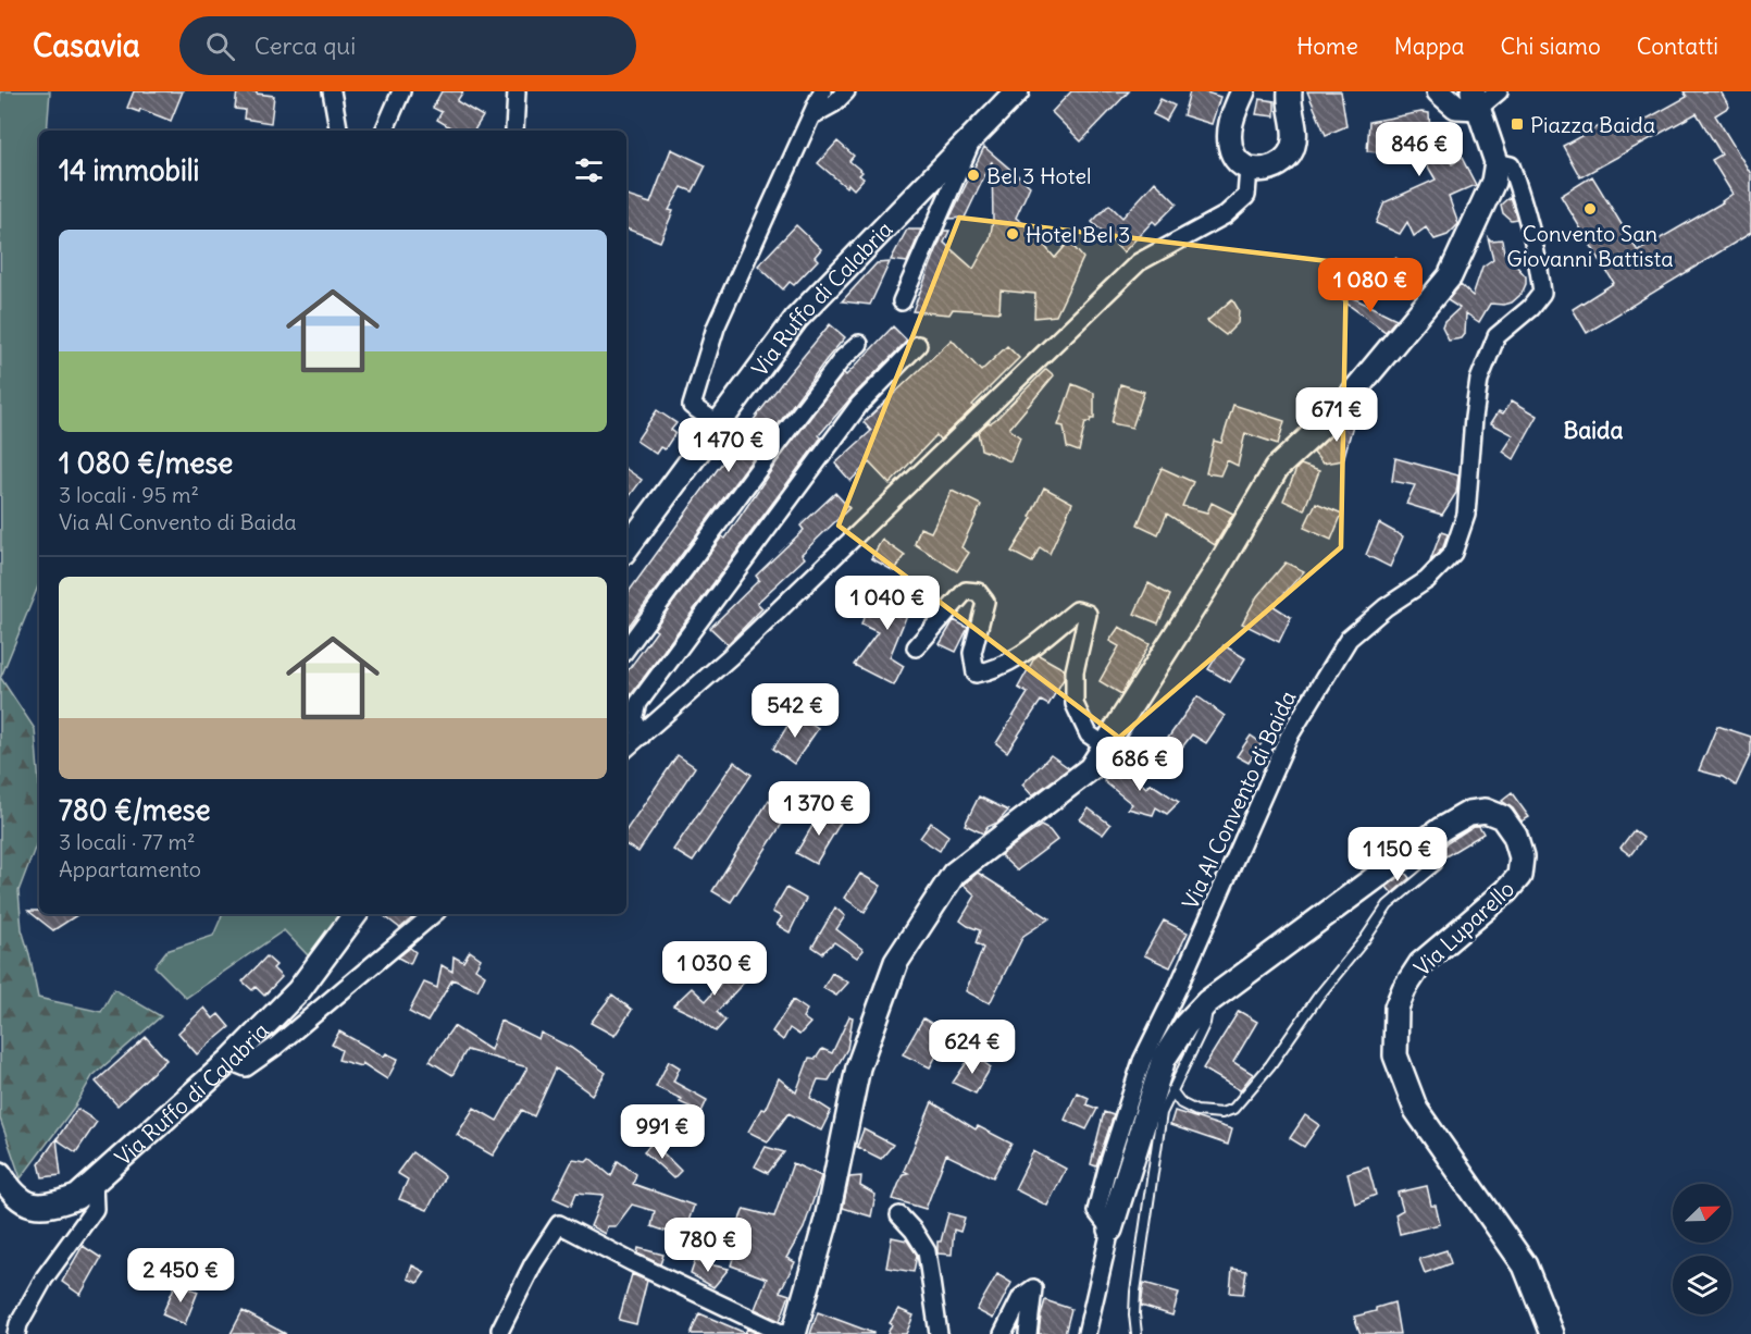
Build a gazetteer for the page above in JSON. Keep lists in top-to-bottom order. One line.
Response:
{"streets":{"street":["Via Ruffo di Calabria","Via Al Convento di Baida","Via Luparello"]},"crossings":[["Via Al Convento di Baida","Via Luparello"]],"districts":["Baida"],"places":{"transit":["Piazza Baida"],"other":["Bel 3 Hotel","Convento San Giovanni Battista","Hotel Bel 3"]},"north":"top right","page":{"header":"Casavia","search":"Cerca qui","nav":["Home","Mappa","Chi siamo","Contatti"],"price":["846 €","1 080 €","671 €","1 470 €","1 040 €","542 €","686 €","1 370 €","1 150 €","1 030 €","624 €","991 €","780 €","2 450 €"],"heading":"14 immobili","list":[{"name":"1 080 €/mese","note":"3 locali · 95 m² · Via Al Convento di Baida"},{"name":"780 €/mese","note":"3 locali · 77 m² · Appartamento"}]}}
